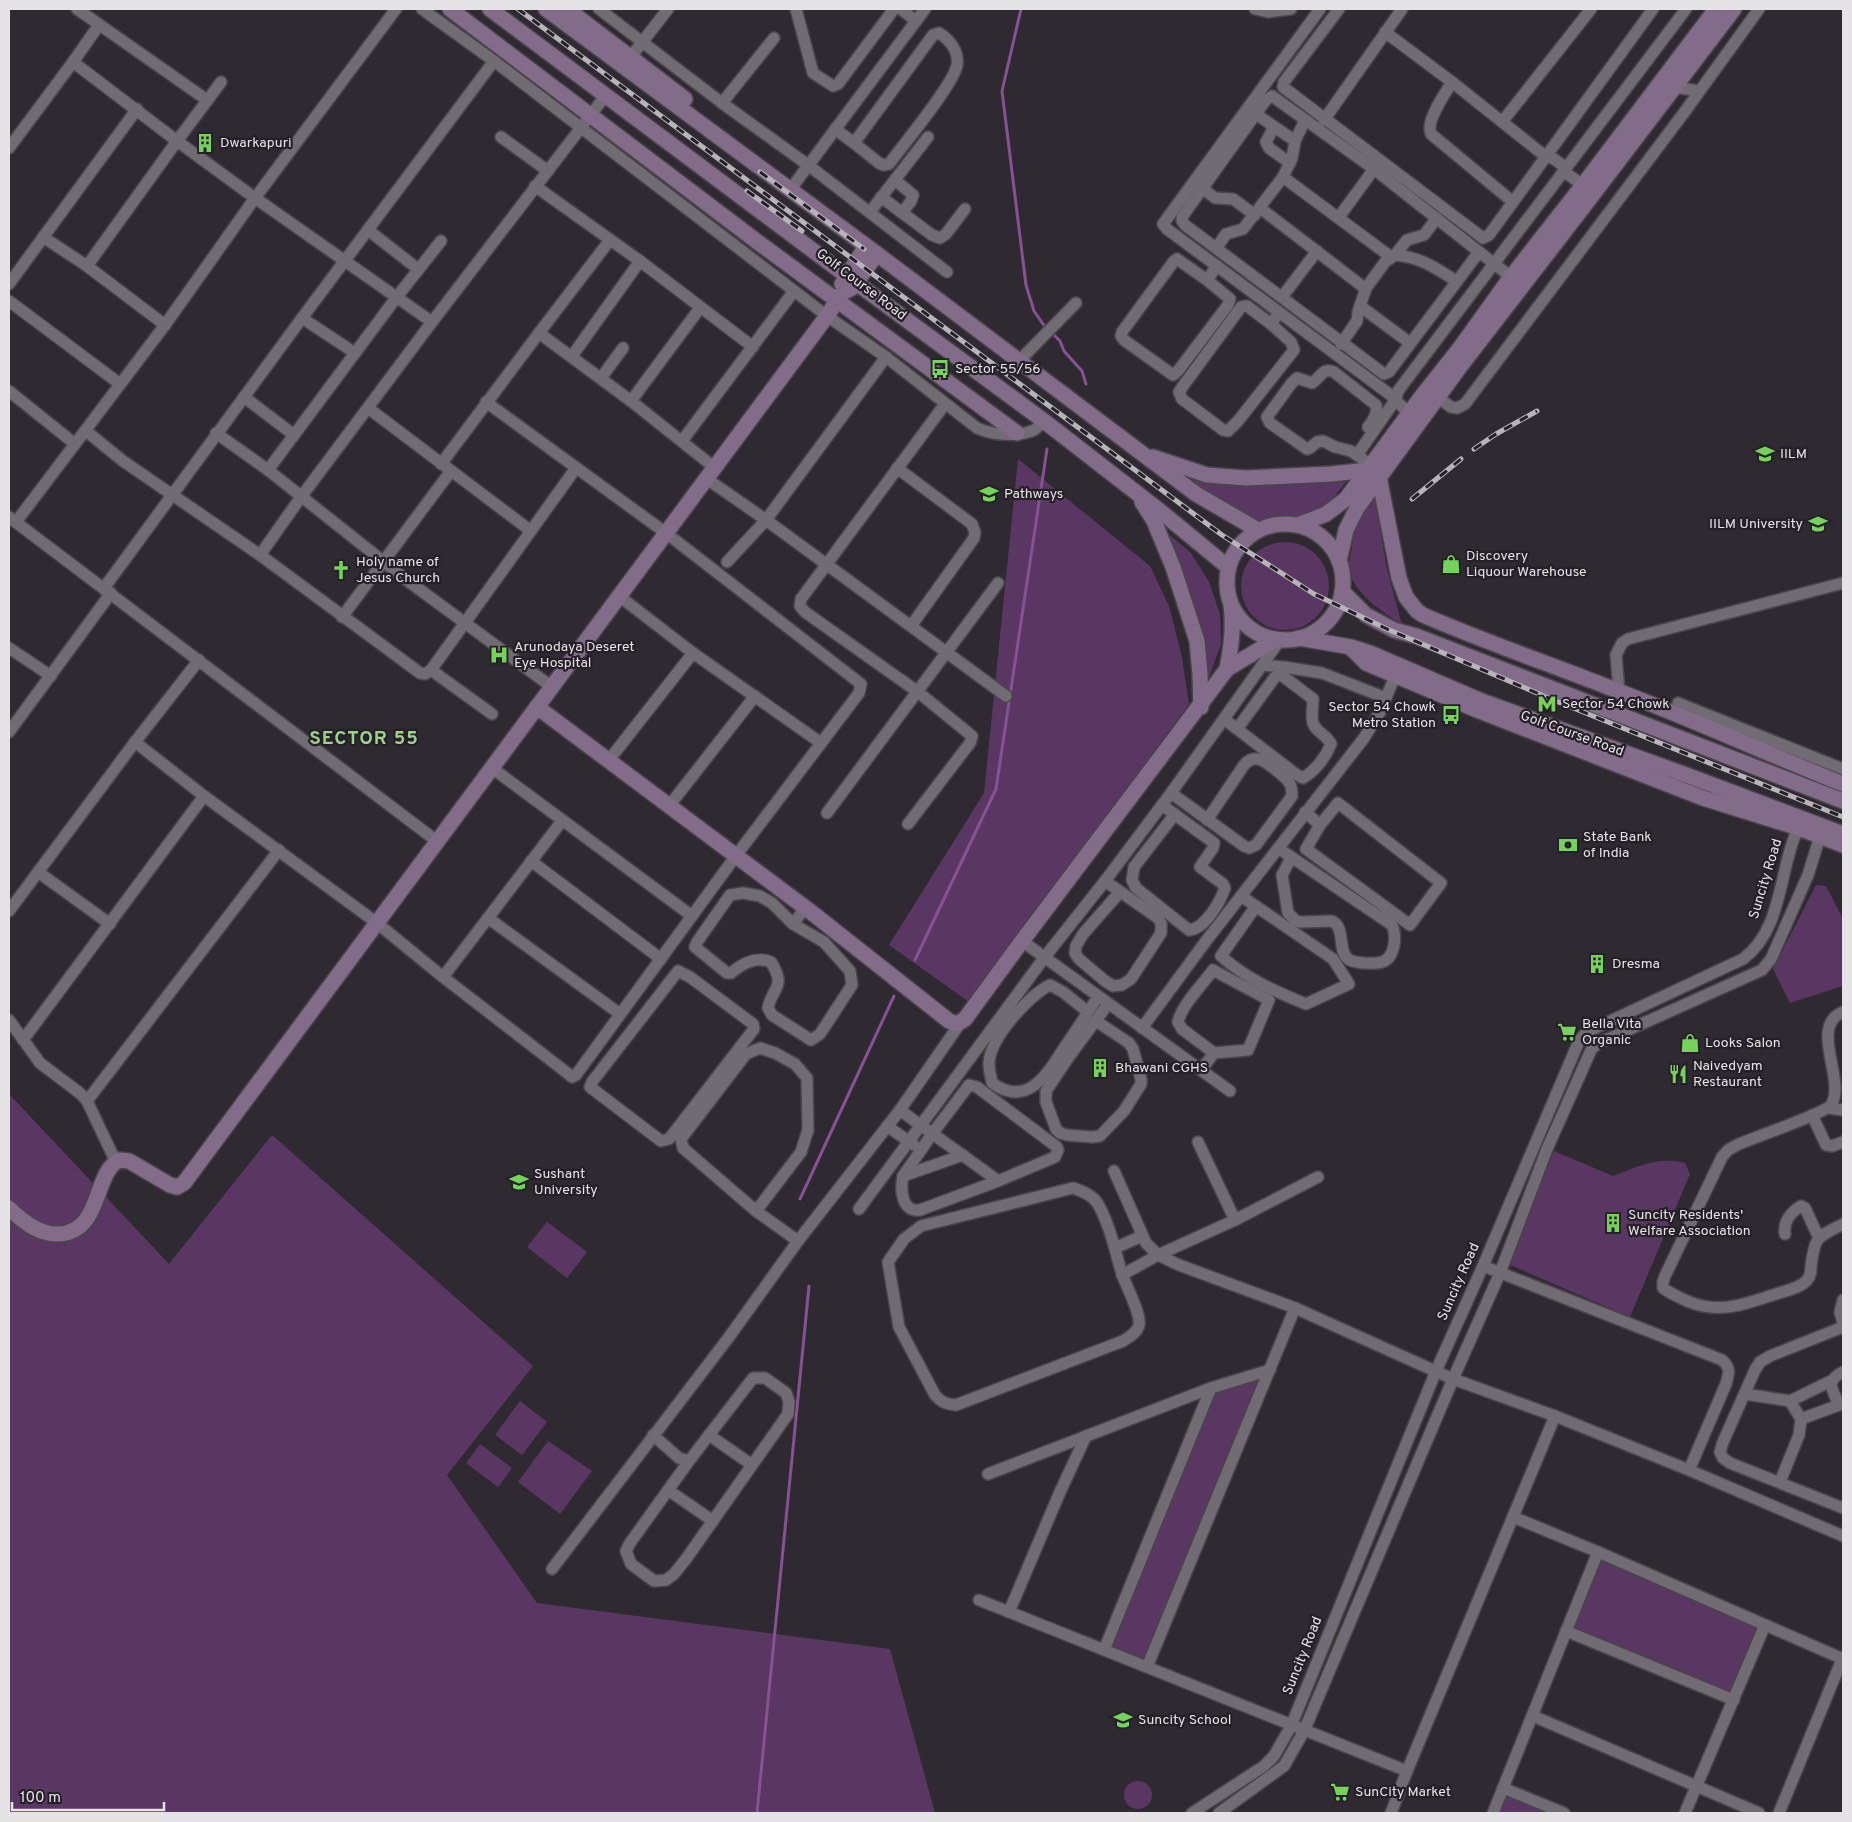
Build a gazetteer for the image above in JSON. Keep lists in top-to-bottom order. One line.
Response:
{"streets":{"main road":["Golf Course Road"],"street":["Suncity Road"]},"crossings":[["Golf Course Road","Suncity Road"]],"districts":["SECTOR 55"],"places":{"building":["Dwarkapuri","Dresma","Bhawani CGHS","Suncity Residents' Welfare Association"],"bus stop":["Sector 55/56","Sector 54 Chowk Metro Station"],"school or university":["IILM","Pathways","IILM University","Sushant University","Suncity School"],"shop":["Discovery Liquour Warehouse","Looks Salon"],"church":["Holy name of Jesus Church"],"hospital":["Arunodaya Deseret Eye Hospital"],"metro station":["Sector 54 Chowk"],"bank":["State Bank of India"],"supermarket":["Bella Vita Organic","SunCity Market"],"restaurant":["Naivedyam Restaurant"]},"scale_bar":"100 m"}
